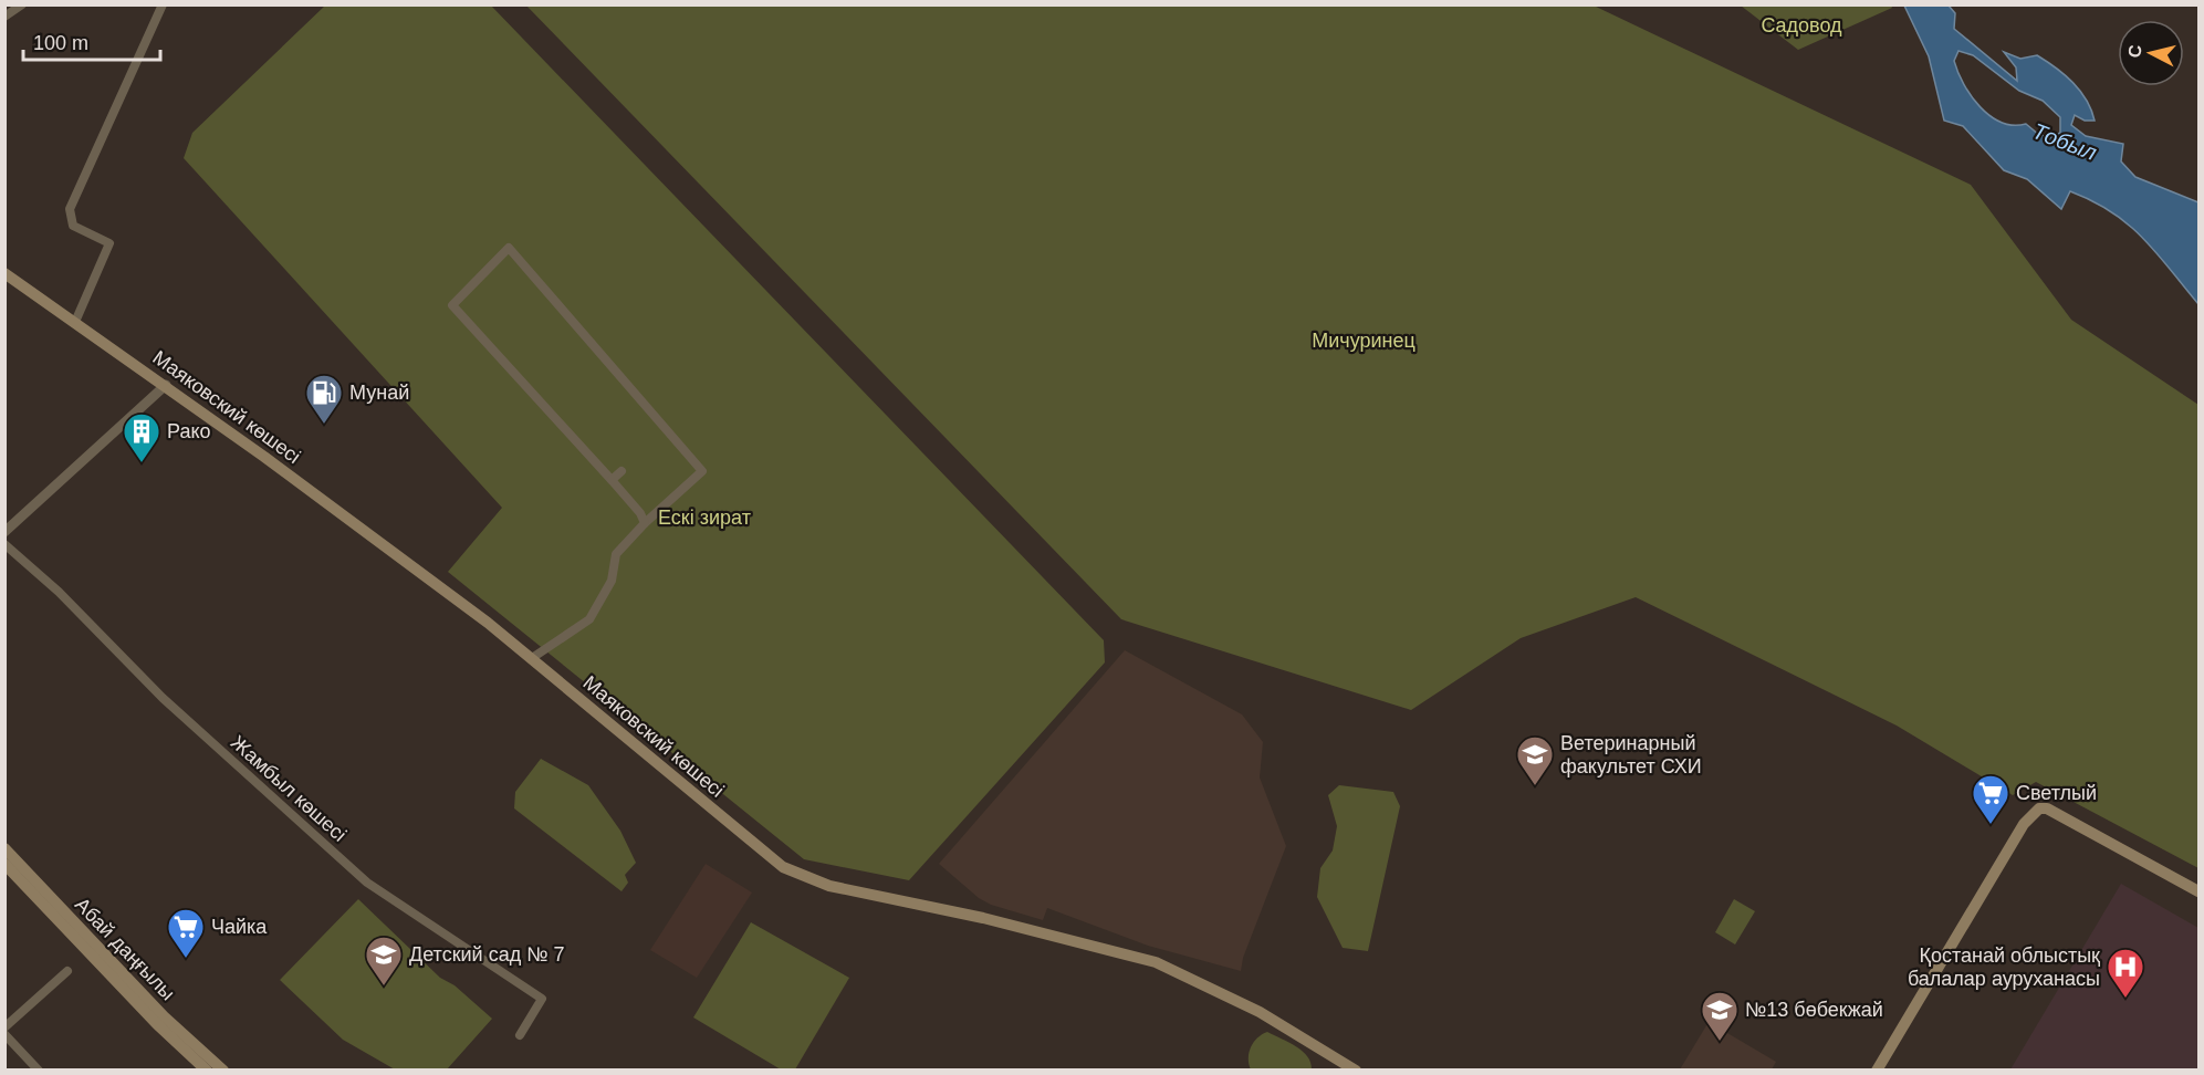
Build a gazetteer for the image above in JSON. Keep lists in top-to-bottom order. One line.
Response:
{"streets":{"main road":["Маяковский көшесі","Абай даңғылы"],"street":["Жамбыл көшесі"]},"water":["Тобыл"],"parks":["Садовод","Мичуринец","Ескі зират"],"places":{"fuel station":["Мунай"],"building":["Рако"],"school or university":["Ветеринарный факультет СХИ","Детский сад № 7","№13 бөбекжай"],"supermarket":["Светлый","Чайка"],"hospital":["Қостанай облыстық балалар ауруханасы"]},"scale_bar":"100 m","north":"left"}
